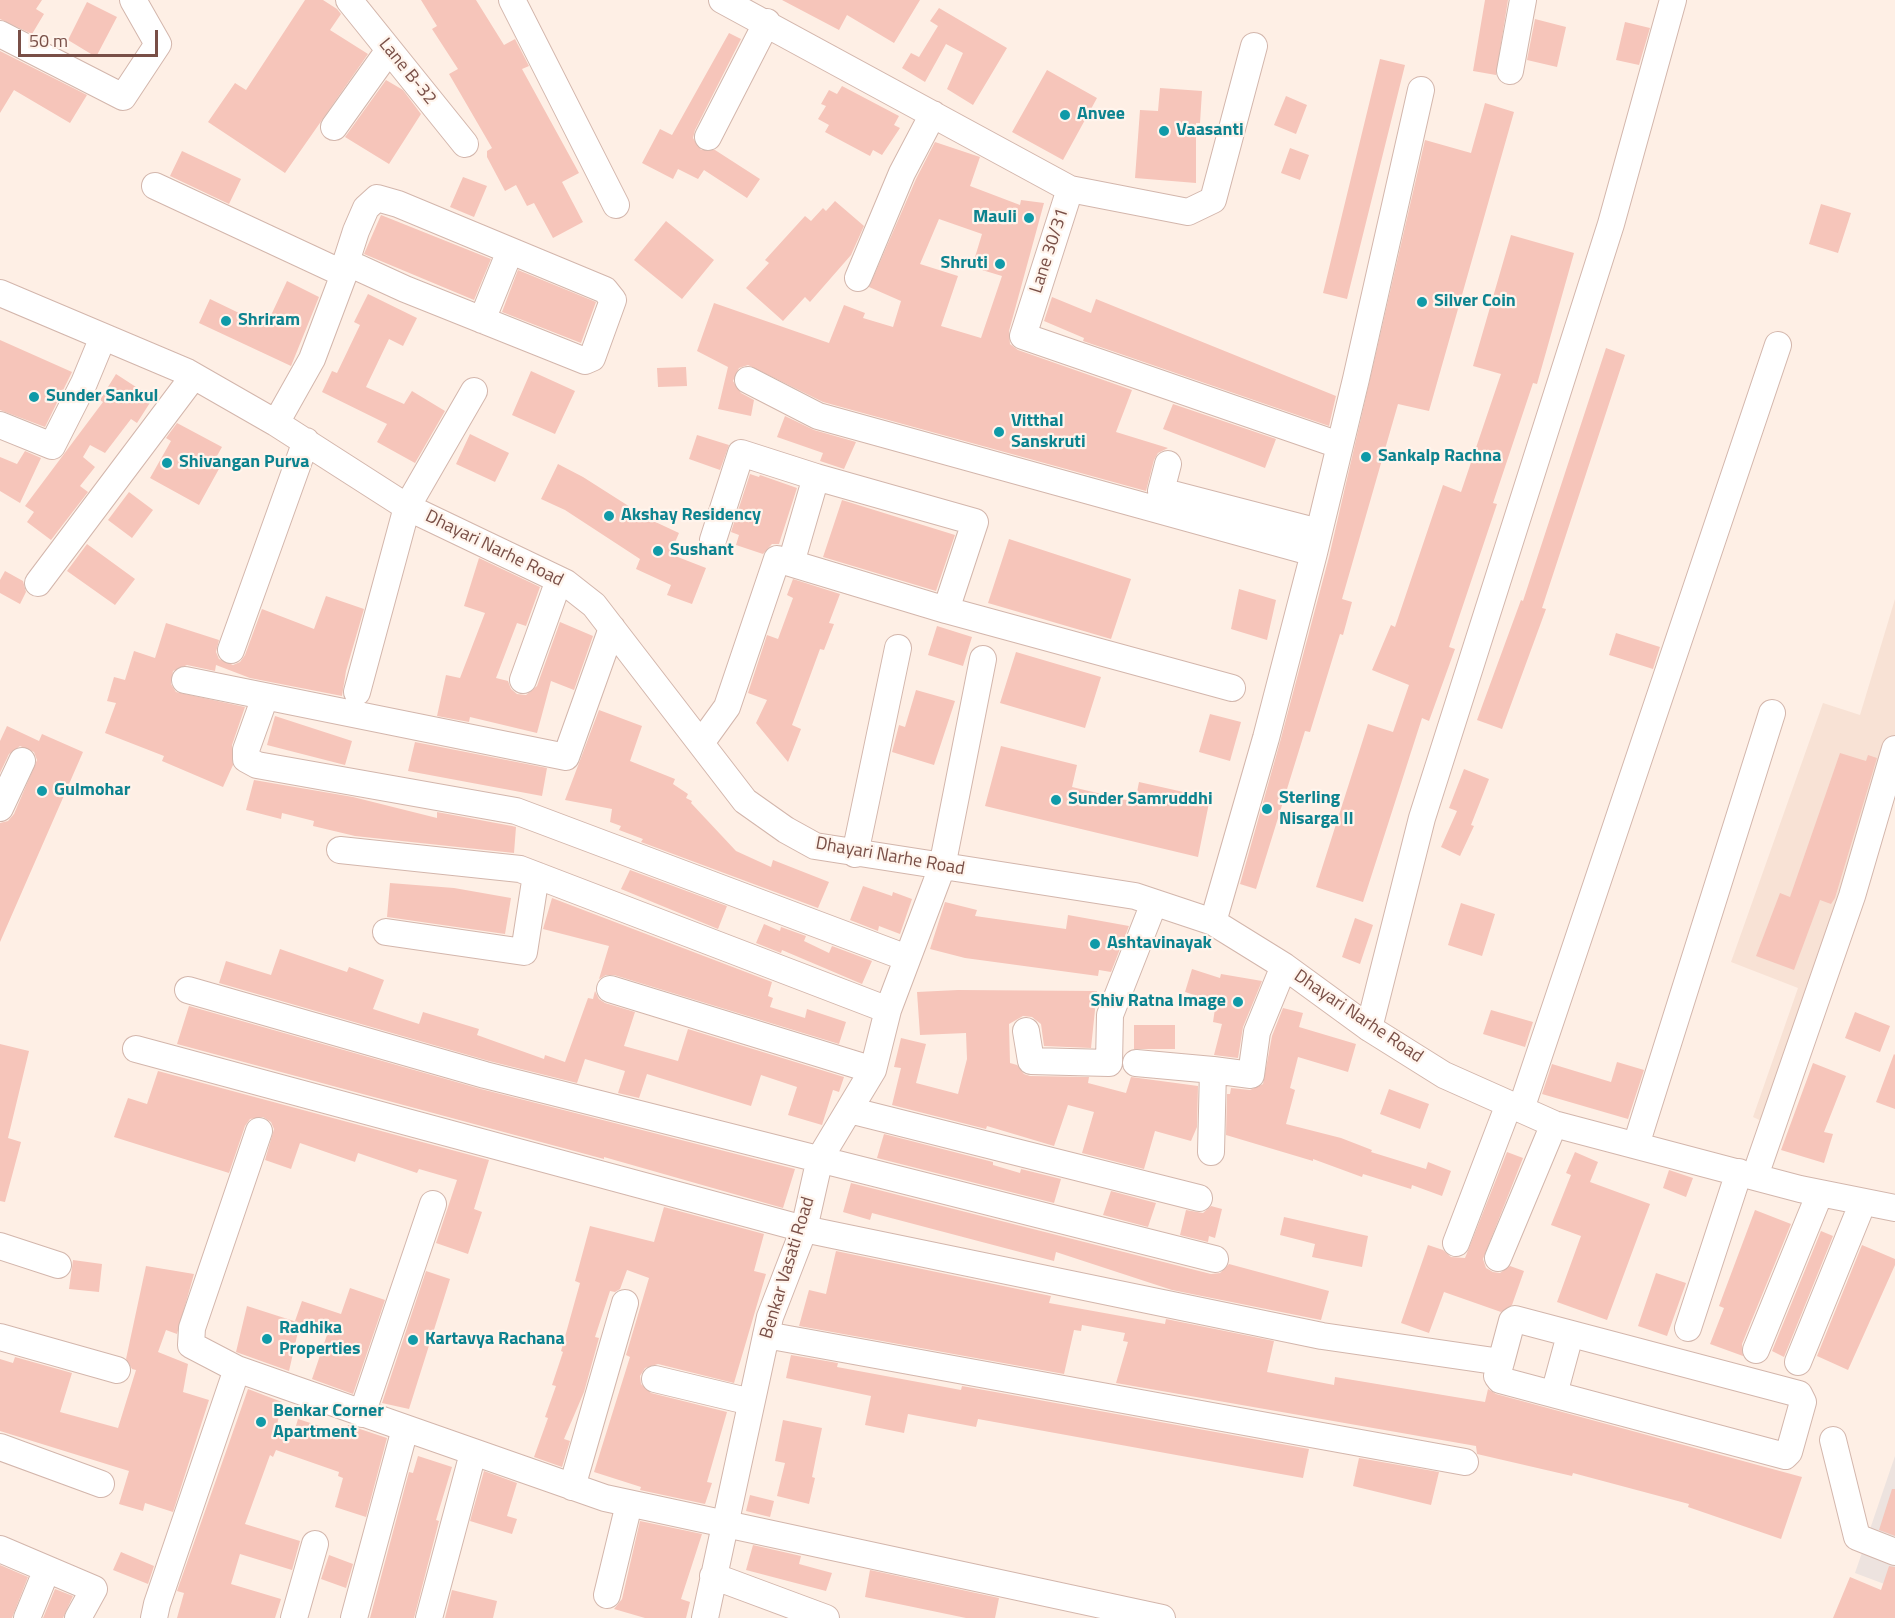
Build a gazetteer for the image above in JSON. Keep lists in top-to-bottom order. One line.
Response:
{"streets":{"street":["Lane B-32","Lane 30/31","Dhayari Narhe Road","Benkar Vasati Road"]},"crossings":[["Dhayari Narhe Road","Benkar Vasati Road"]],"places":["Anvee","Vaasanti","Mauli","Shruti","Silver Coin","Shriram","Sunder Sankul","Vitthal Sanskruti","Sankalp Rachna","Shivangan Purva","Akshay Residency","Sushant","Gulmohar","Sunder Samruddhi","Sterling Nisarga II","Ashtavinayak","Shiv Ratna Image","Radhika Properties","Kartavya Rachana","Benkar Corner Apartment"],"scale_bar":"50 m"}
